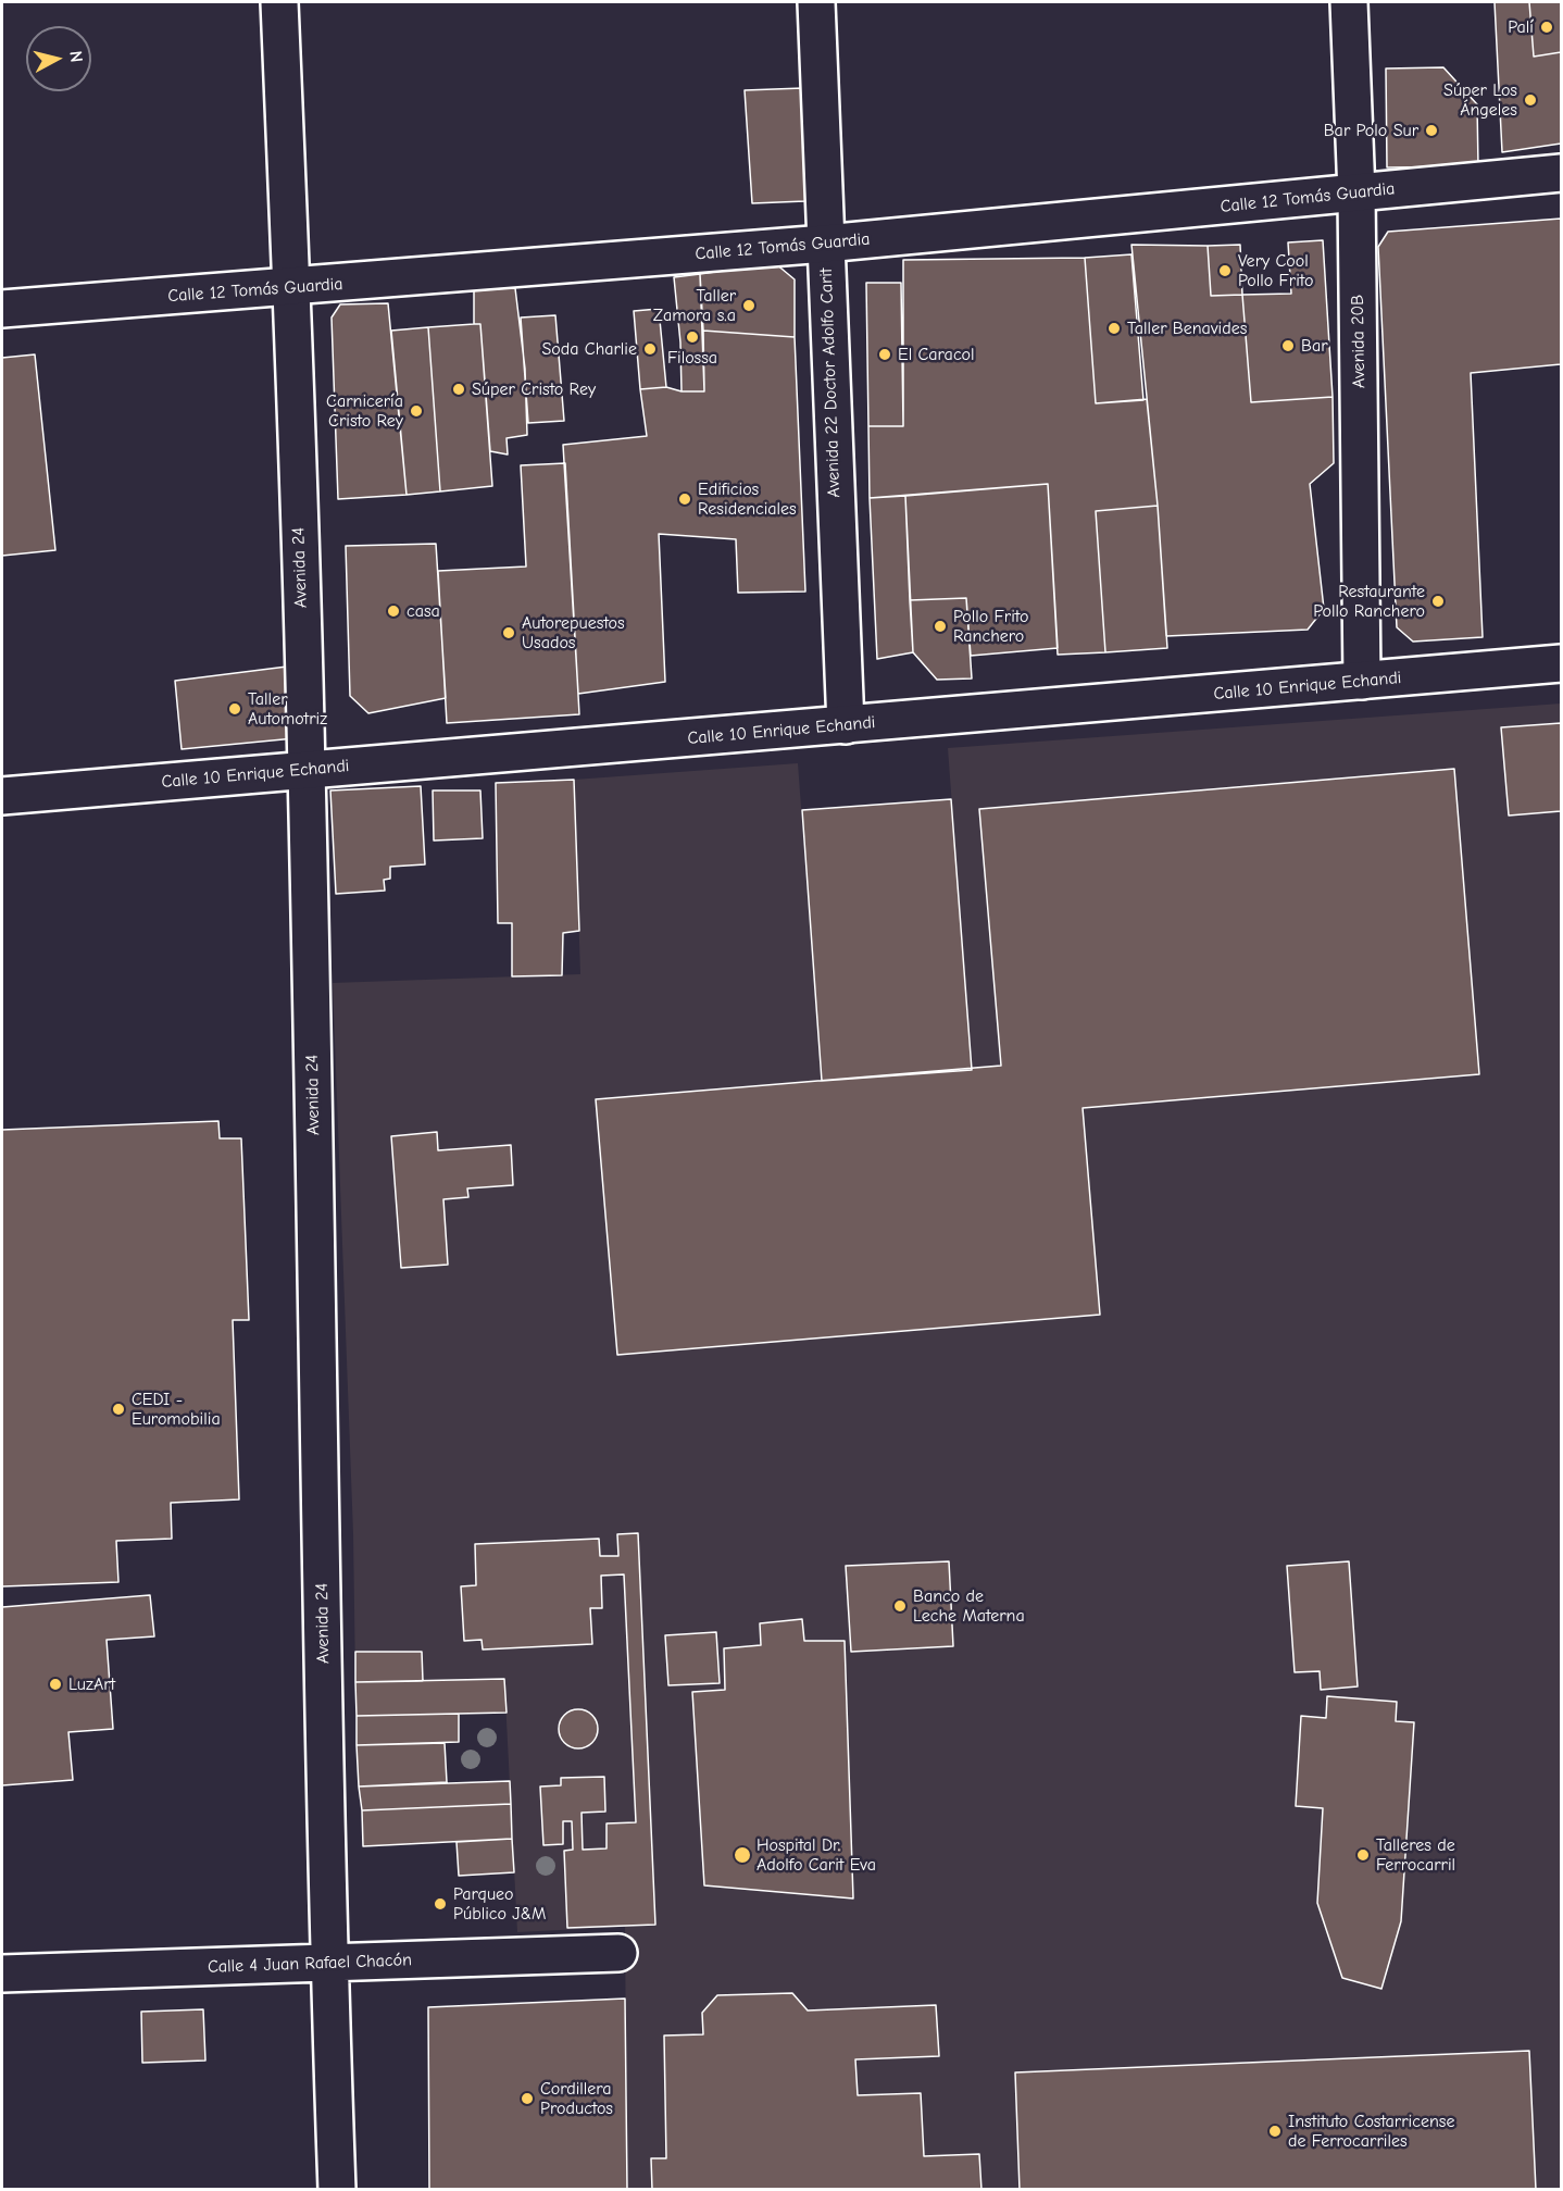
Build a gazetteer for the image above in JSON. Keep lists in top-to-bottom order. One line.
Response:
{"streets":{"street":["Calle 12 Tomás Guardia","Avenida 20B","Avenida 22 Doctor Adolfo Carit","Avenida 24","Calle 10 Enrique Echandi","Calle 4 Juan Rafael Chacón"]},"crossings":[["Calle 12 Tomás Guardia","Avenida 20B"],["Calle 12 Tomás Guardia","Avenida 22 Doctor Adolfo Carit"],["Calle 12 Tomás Guardia","Avenida 24"],["Avenida 20B","Calle 10 Enrique Echandi"],["Avenida 22 Doctor Adolfo Carit","Calle 10 Enrique Echandi"],["Avenida 24","Calle 10 Enrique Echandi"],["Avenida 24","Calle 4 Juan Rafael Chacón"]],"places":["Palí","Súper Los Ángeles","Bar Polo Sur","Very Cool Pollo Frito","Taller Zamora s.a","Taller Benavides","Filossa","Bar","Soda Charlie","El Caracol","Súper Cristo Rey","Carnicería Cristo Rey","Edificios Residenciales","Restaurante Pollo Ranchero","casa","Pollo Frito Ranchero","Autorepuestos Usados","Taller Automotriz","CEDI - Euromobilia","Banco de Leche Materna","LuzArt","Hospital Dr. Adolfo Carit Eva","Talleres de Ferrocarril","Parqueo Público J&M","Cordillera Productos","Instituto Costarricense de Ferrocarriles"],"north":"right"}
